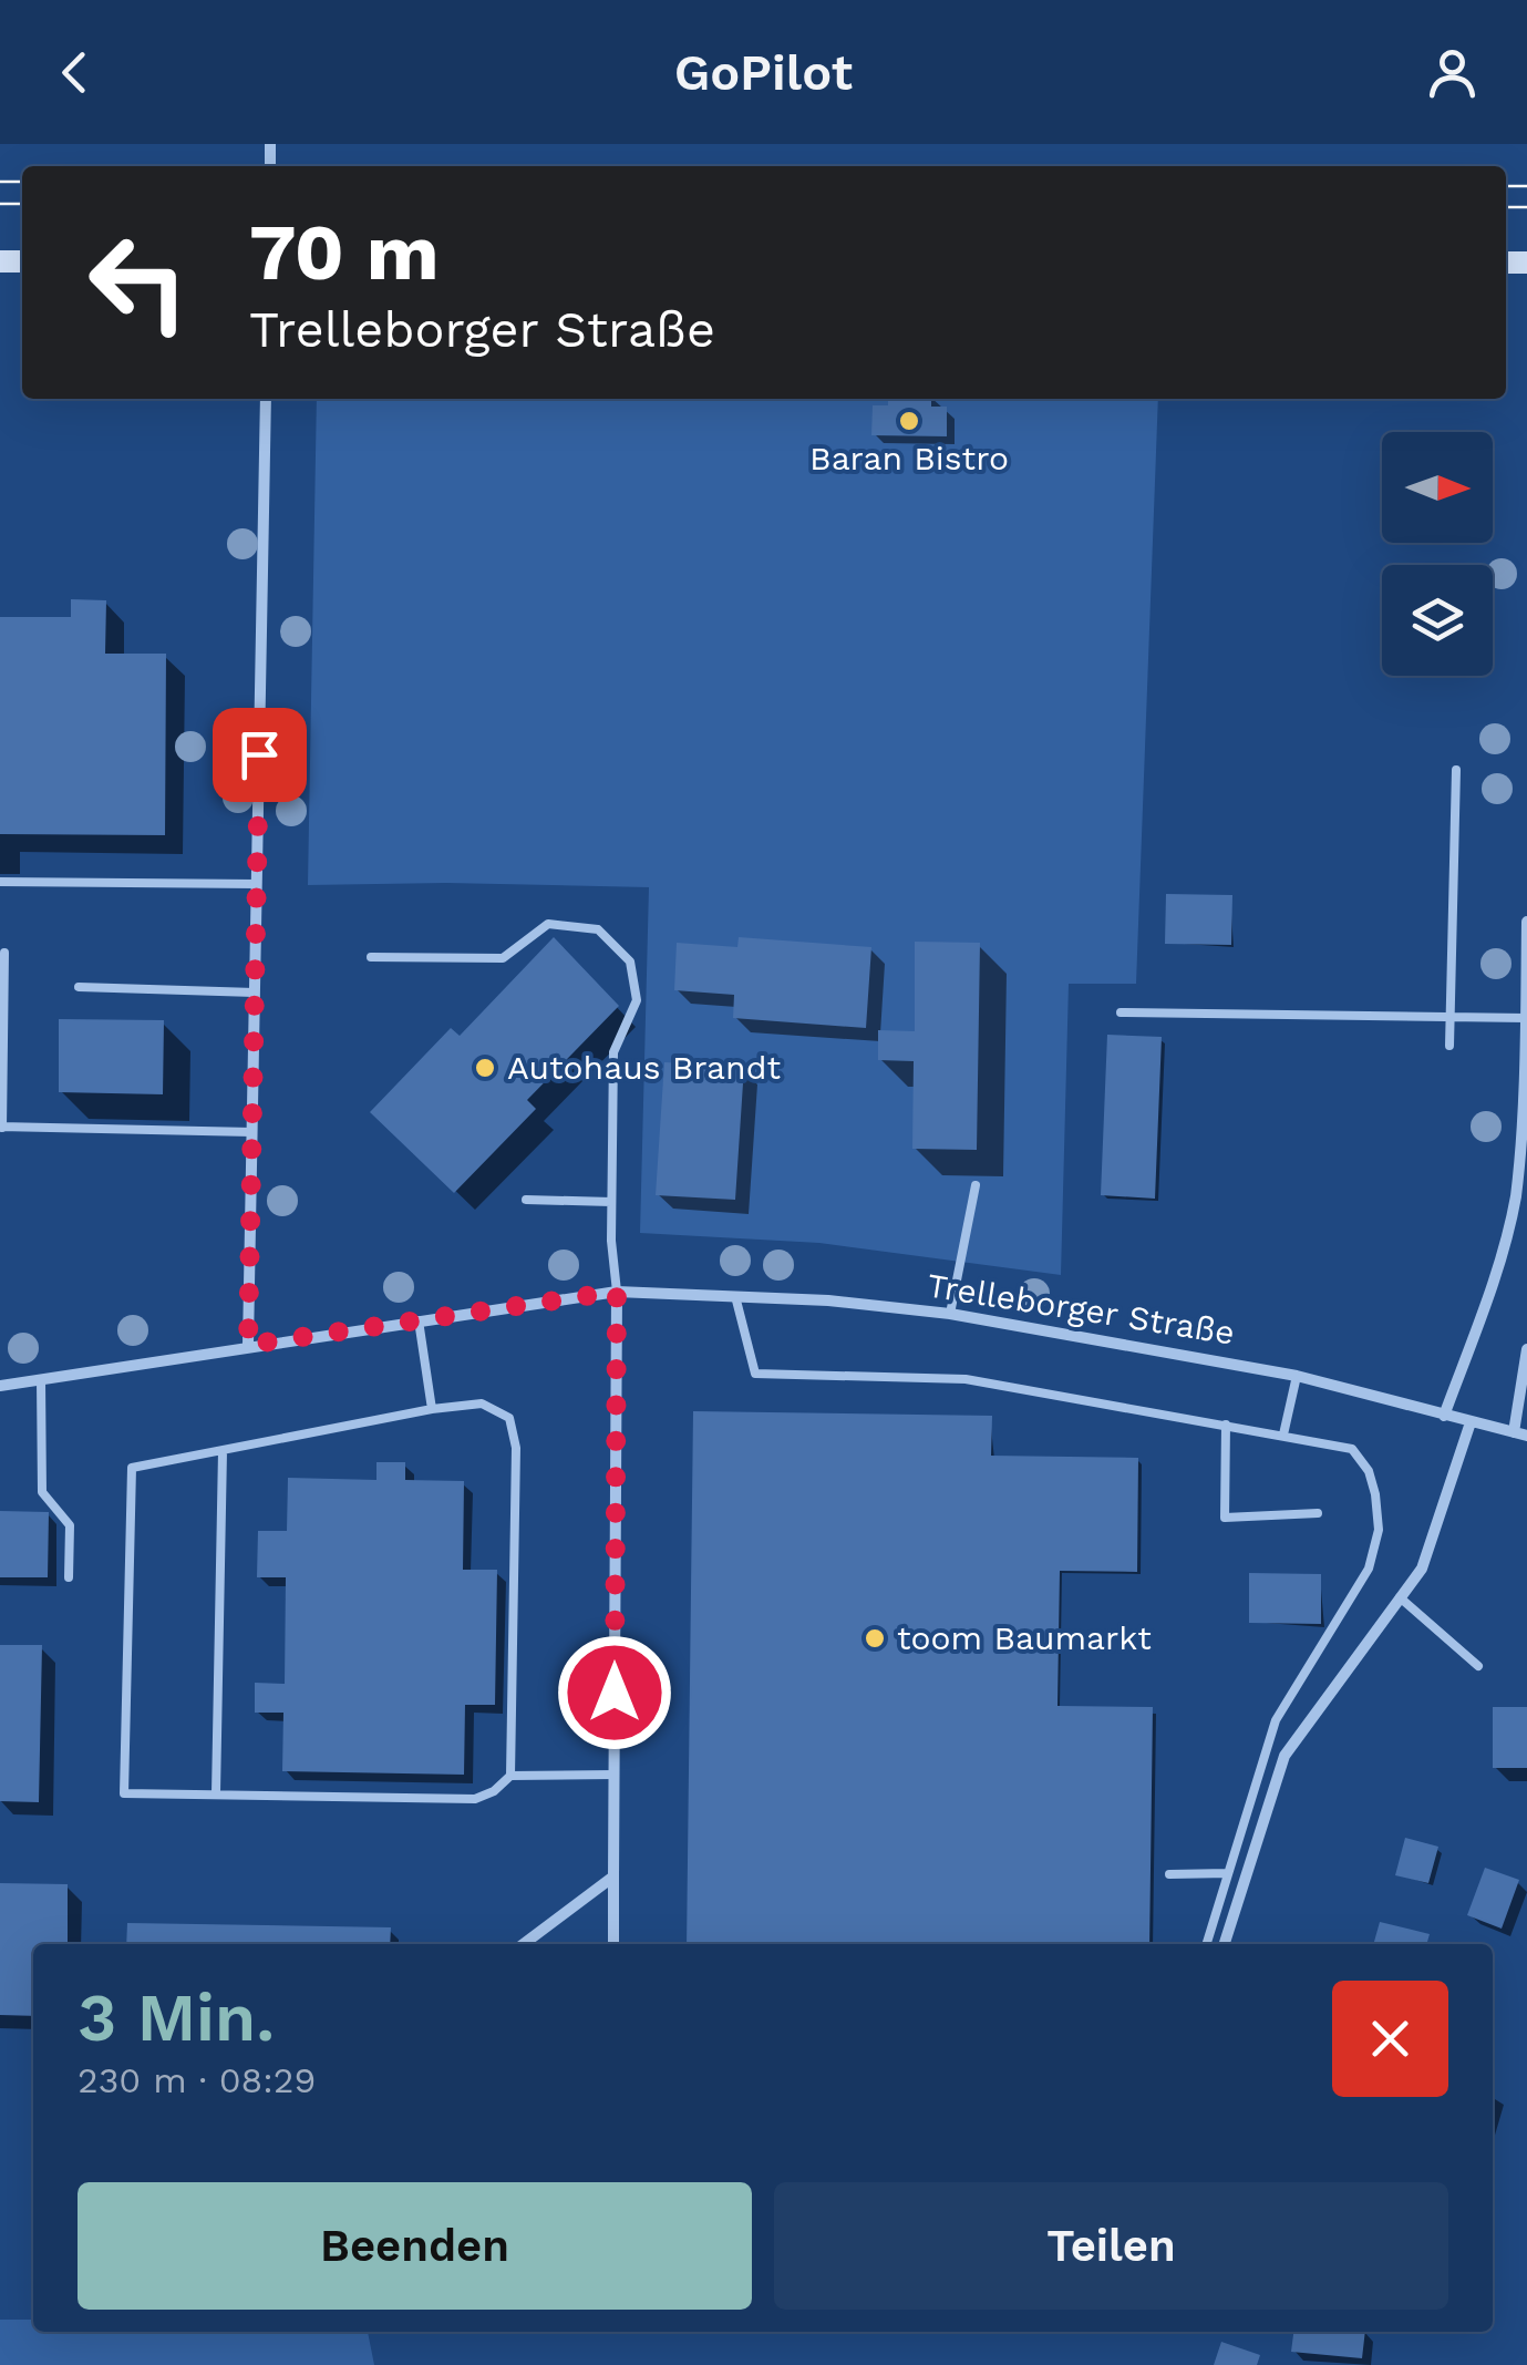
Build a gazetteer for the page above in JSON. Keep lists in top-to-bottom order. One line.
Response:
{"streets":{"street":["Trelleborger Straße"]},"places":["Baran Bistro","Autohaus Brandt","toom Baumarkt"],"north":"right","page":{"header":"GoPilot","turn":["70 m","Trelleborger Straße"],"heading":["3 Min.","230 m · 08:29"],"buttons":["Beenden","Teilen"]}}
